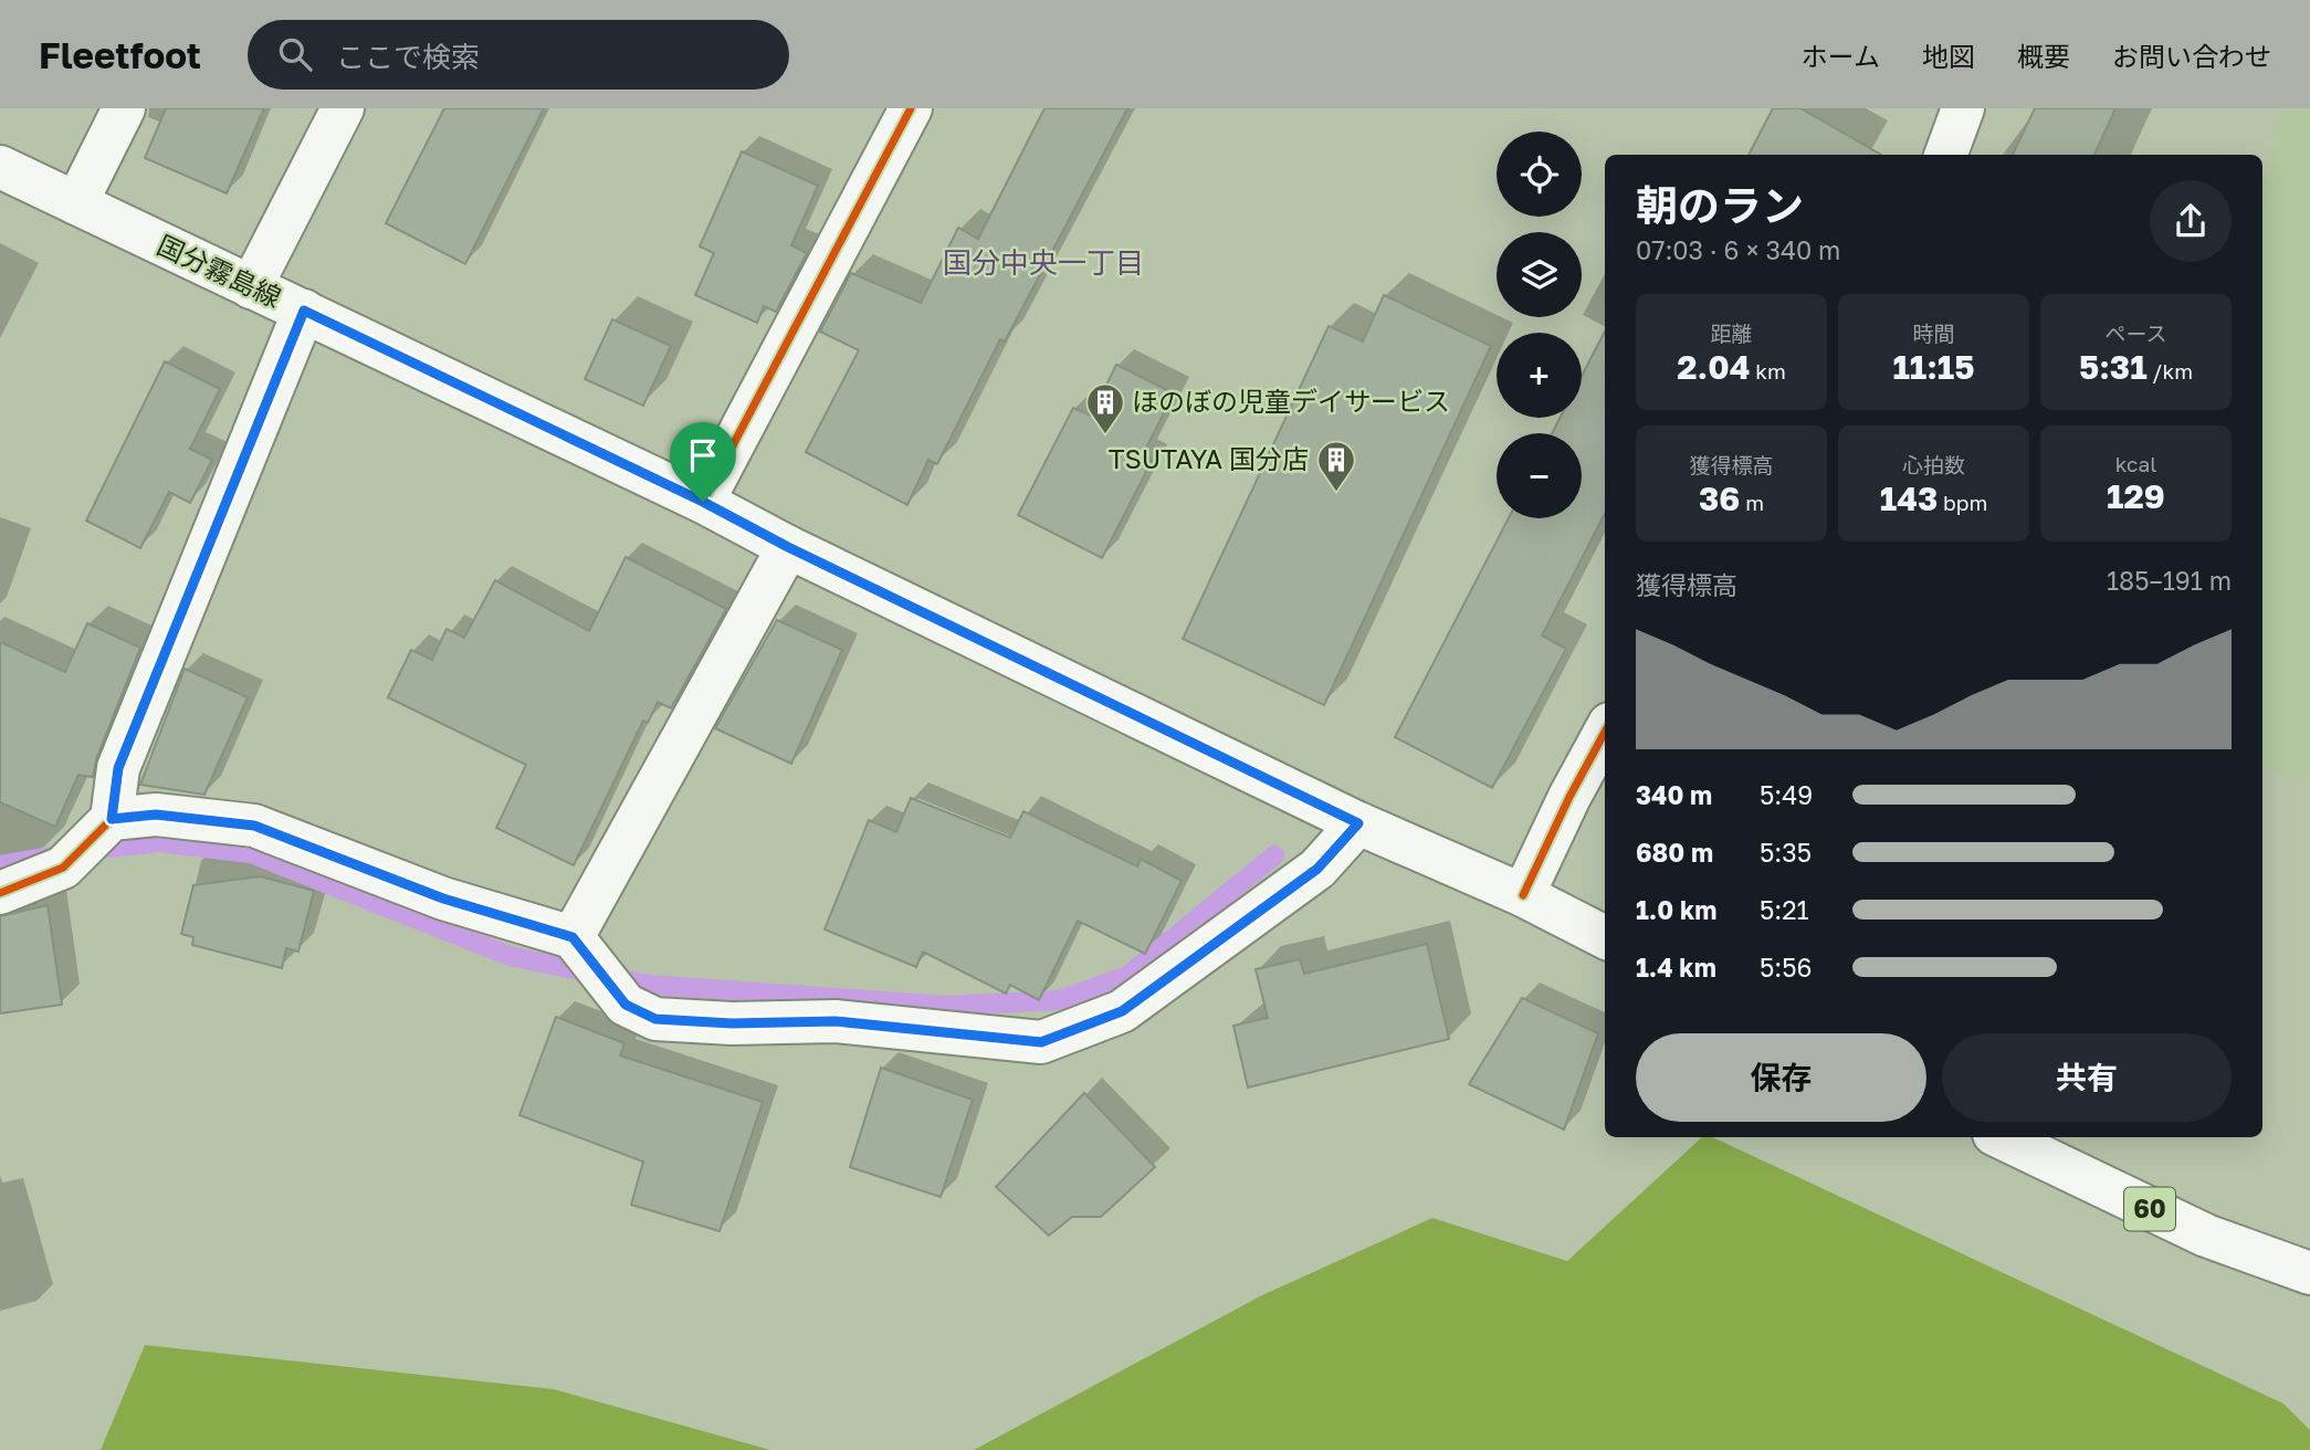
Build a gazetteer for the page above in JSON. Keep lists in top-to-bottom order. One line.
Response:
{"streets":{"street":["国分霧島線","60"]},"districts":["国分中央一丁目"],"places":{"building":["ほのぼの児童デイサービス","TSUTAYA 国分店"]},"page":{"header":"Fleetfoot","search":"ここで検索","nav":["ホーム","地図","概要","お問い合わせ"],"map_buttons":["+","−"],"heading":["朝のラン","07:03 · 6 × 340 m"],"stats":[["距離","2.04 km"],["時間","11:15"],["ペース","5:31 /km"],["獲得標高","36 m"],["心拍数","143 bpm"],["kcal","129"]],"chart":["獲得標高","185–191 m"],"list":[{"name":"340 m","note":"5:49"},{"name":"680 m","note":"5:35"},{"name":"1.0 km","note":"5:21"},{"name":"1.4 km","note":"5:56"}],"buttons":["保存","共有"]}}
